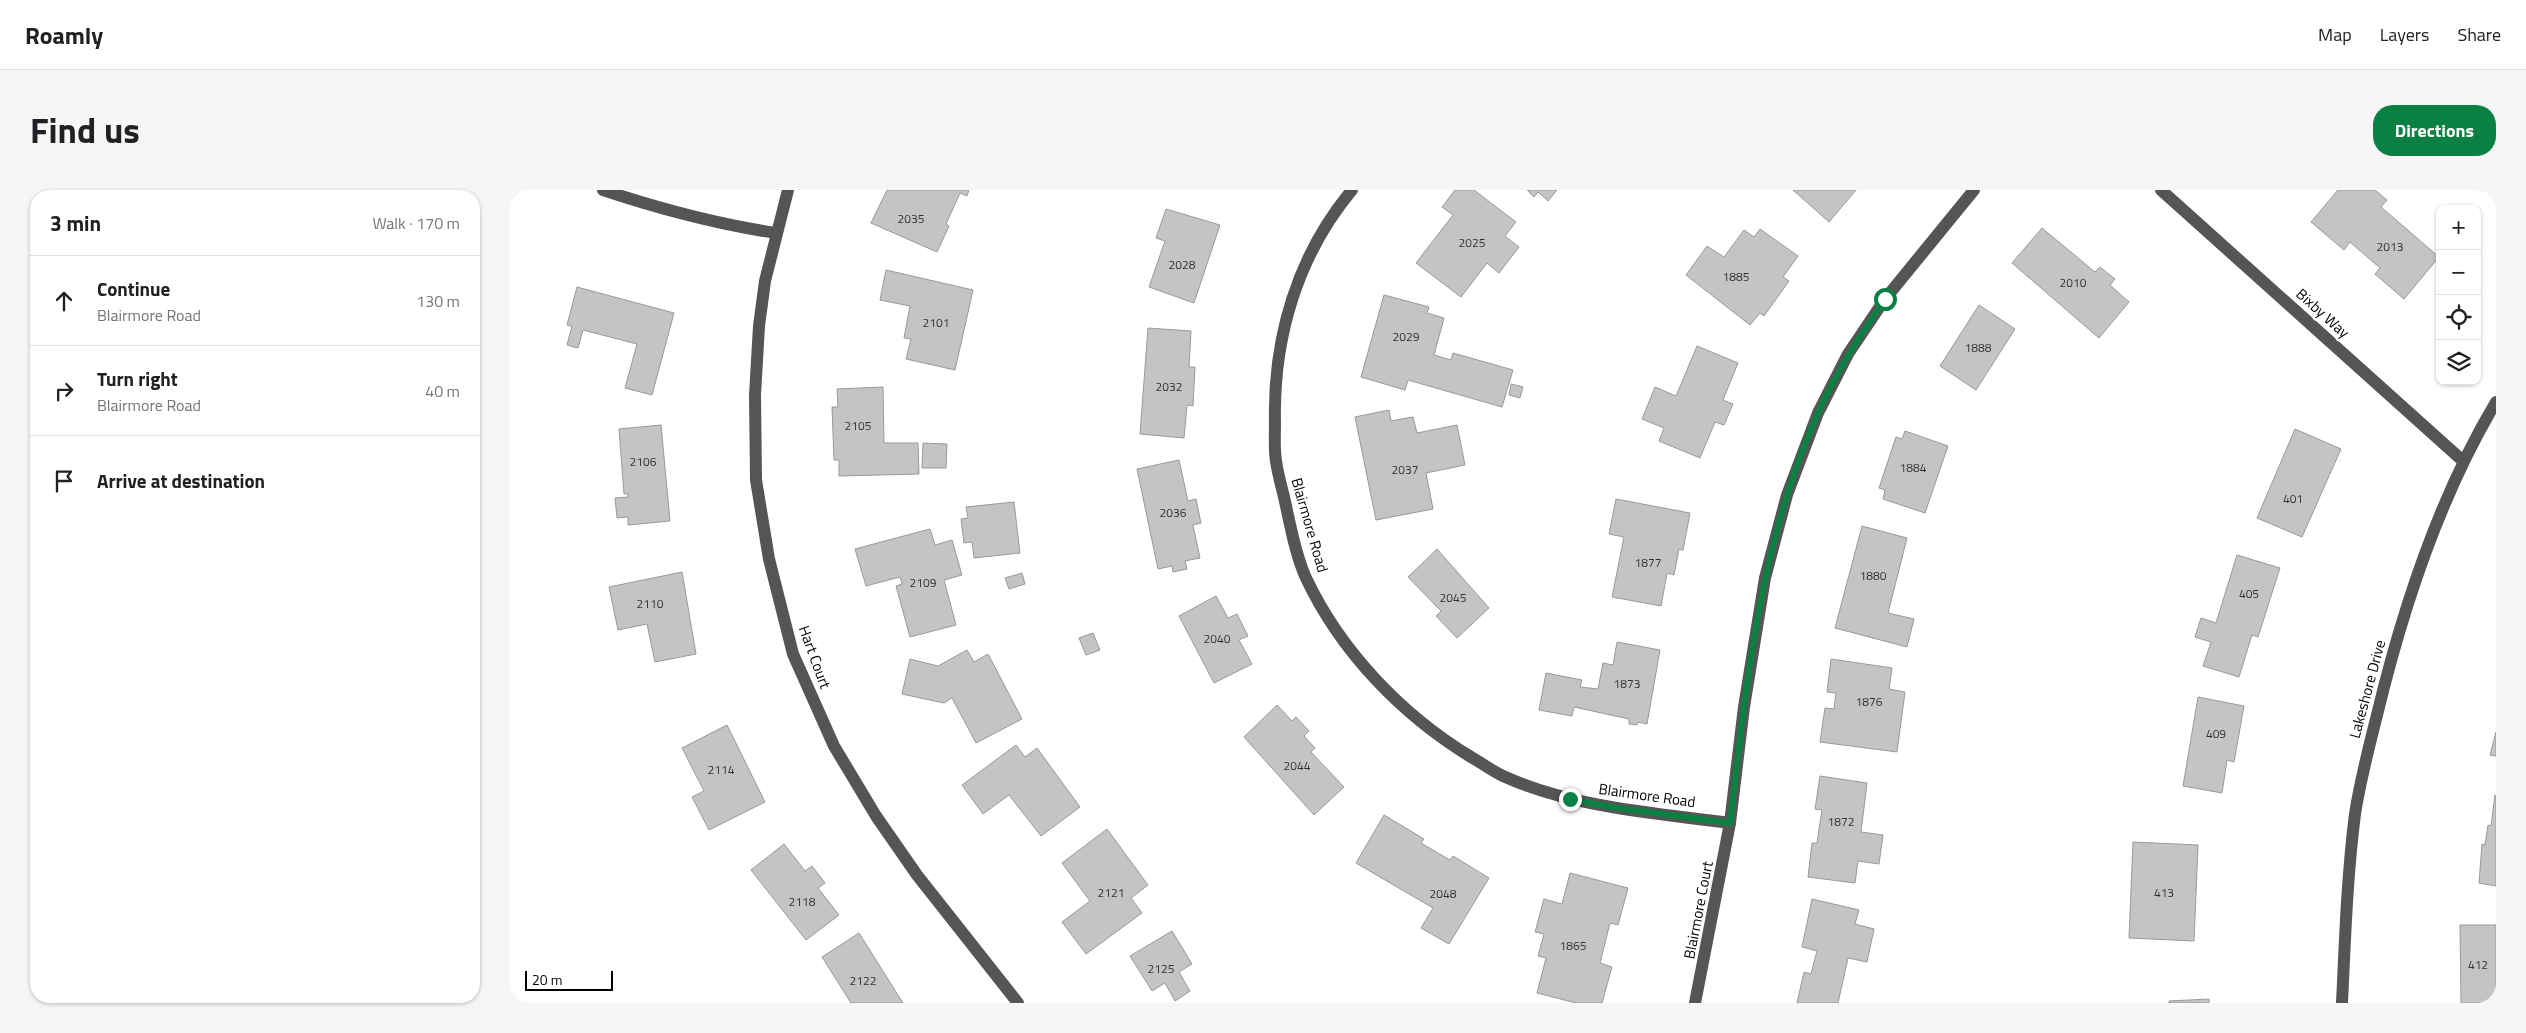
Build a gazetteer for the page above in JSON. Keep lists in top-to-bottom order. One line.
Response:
{"streets":{"street":["Bixby Way","Blairmore Road","Hart Court","Lakeshore Drive","Blairmore Court"]},"crossings":[["Bixby Way","Lakeshore Drive"],["Blairmore Road","Blairmore Court"]],"house_numbers":["2035","2025","2013","2028","1885","2010","2101","2029","1888","2032","2105","2106","1884","2037","401","2036","1877","1880","2109","405","2045","2110","2040","1873","1876","409","2044","2114","1872","2121","413","2048","2118","1865","412","2125","2122"],"scale_bar":"20 m","page":{"header":"Roamly","nav":["Map","Layers","Share"],"title":"Find us","buttons":"Directions","heading":["3 min","Walk · 170 m"],"map_buttons":["+","−"],"list":[["Continue","Blairmore Road","130 m"],["Turn right","Blairmore Road","40 m"],"Arrive at destination"],"scale":"20 m"}}
